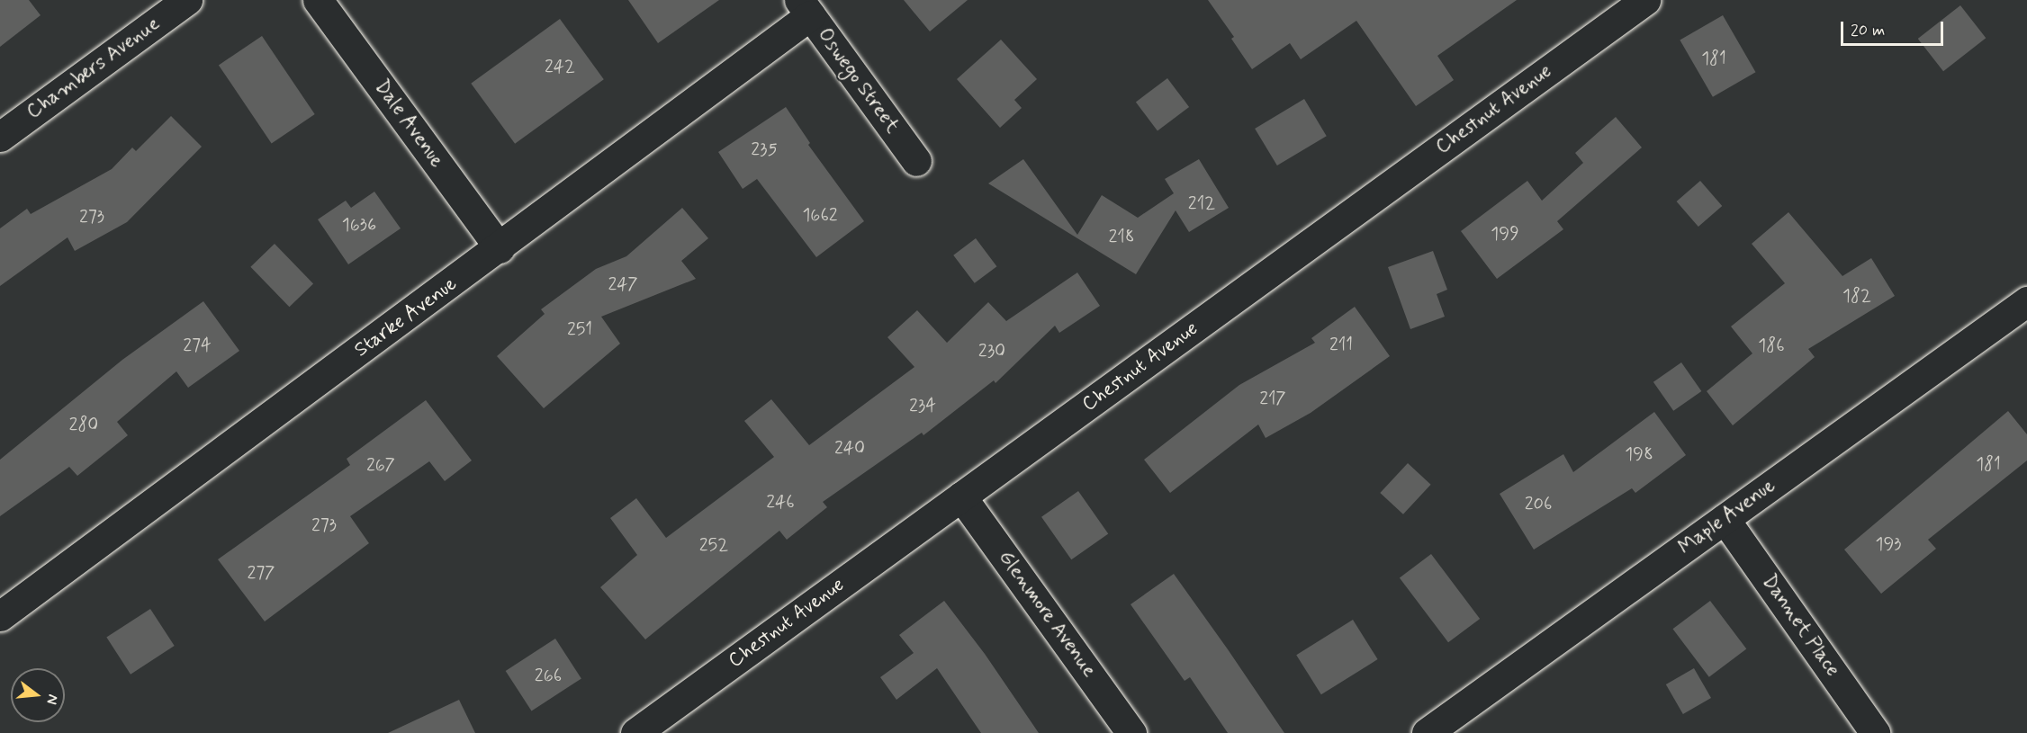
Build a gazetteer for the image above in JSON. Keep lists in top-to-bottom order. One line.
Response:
{"streets":{"street":["Chambers Avenue","Oswego Street","Chestnut Avenue","Dale Avenue","Starke Avenue","Maple Avenue","Glenmore Avenue","Dannet Place"]},"crossings":[["Oswego Street","Starke Avenue"],["Chestnut Avenue","Glenmore Avenue"],["Dale Avenue","Starke Avenue"],["Maple Avenue","Dannet Place"]],"house_numbers":["181","242","235","212","1662","273","1636","199","218","247","182","251","211","274","186","230","217","234","280","240","198","181","267","246","206","273","193","252","277","266"],"scale_bar":"20 m","north":"right"}
